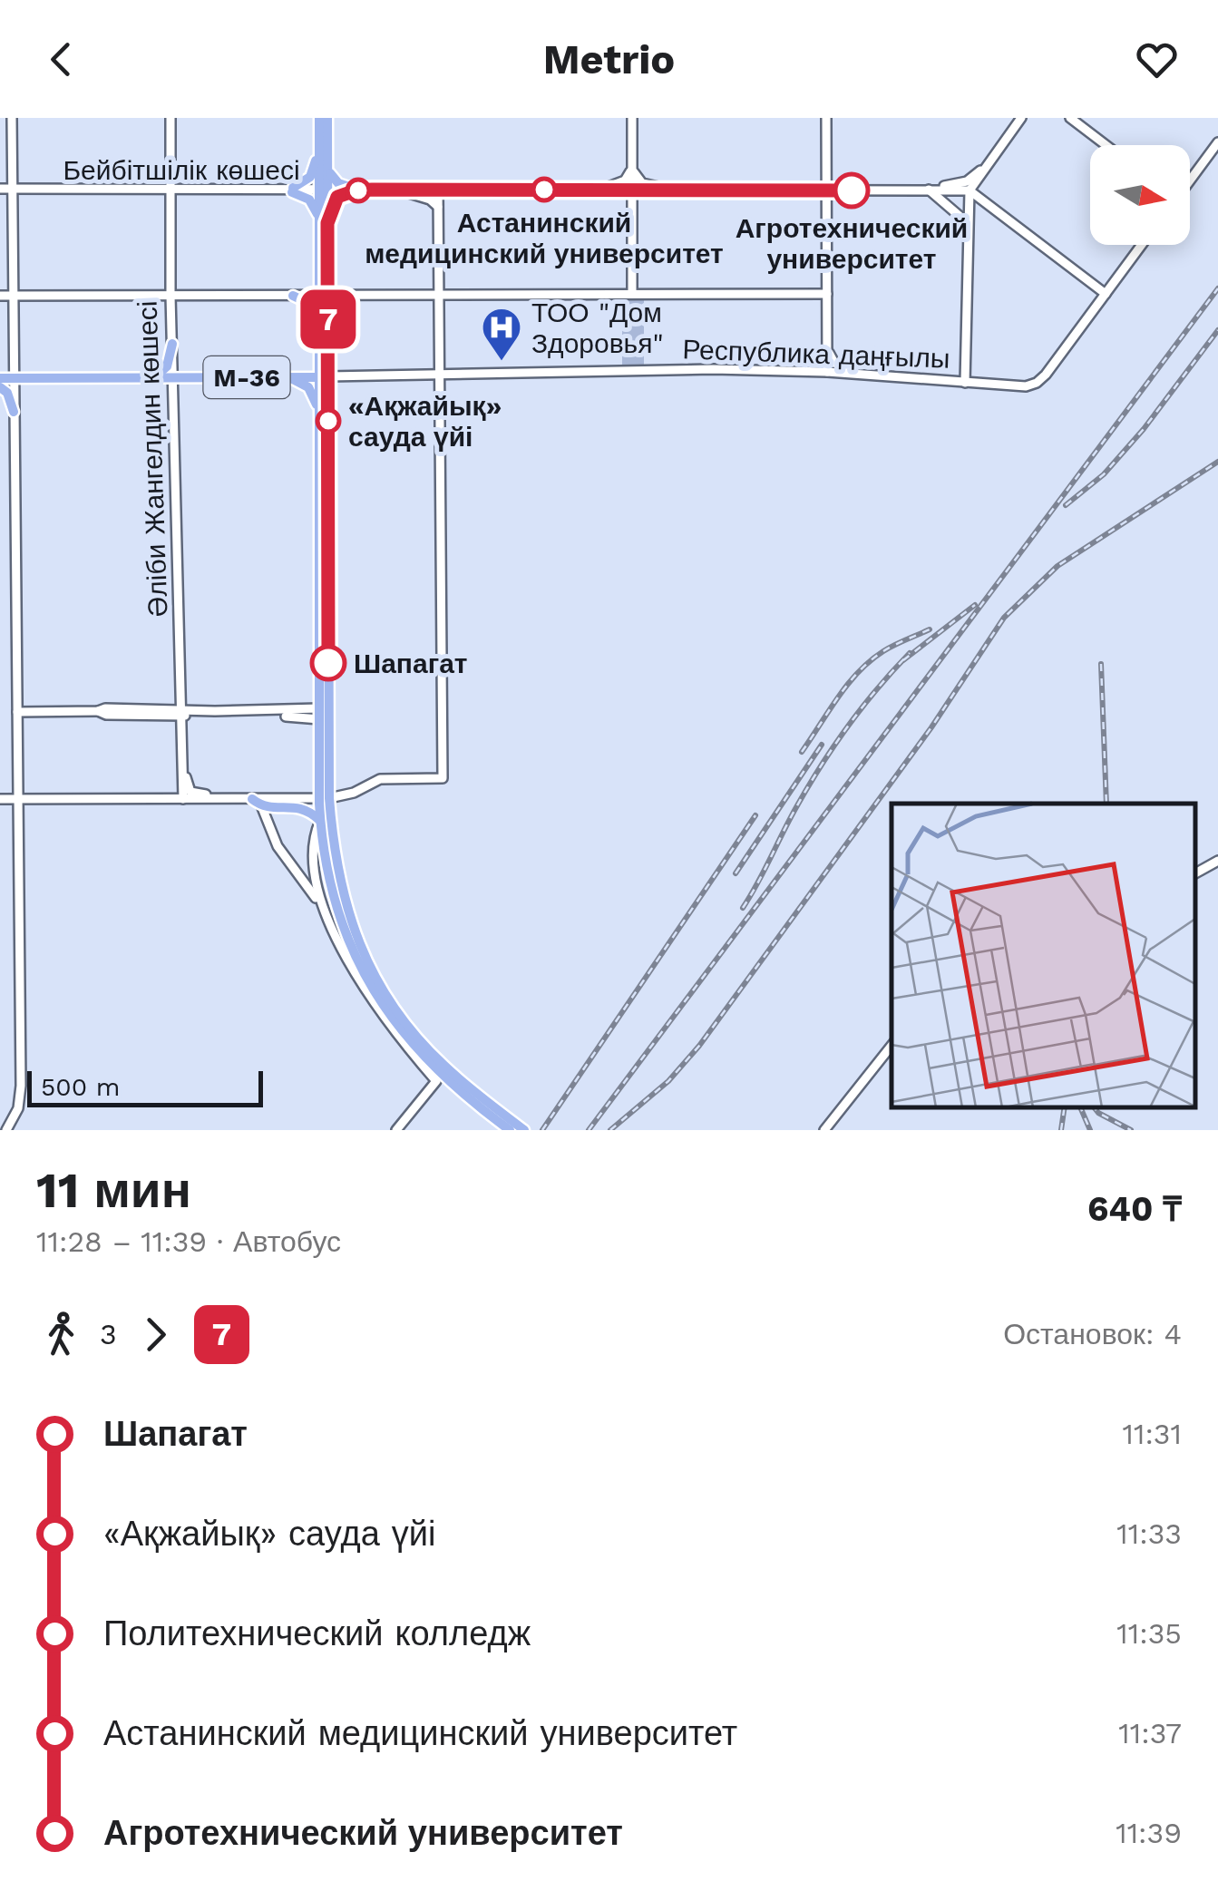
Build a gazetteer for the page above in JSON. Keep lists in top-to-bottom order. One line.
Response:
{"streets":{"main road":["Республика даңғылы","M-36"],"street":["Бейбітшілік көшесі","Әліби Жангелдин көшесі"]},"crossings":[["Бейбітшілік көшесі","M-36"],["Бейбітшілік көшесі","Әліби Жангелдин көшесі"],["Республика даңғылы","M-36"],["Республика даңғылы","Әліби Жангелдин көшесі"]],"places":{"other":["Астанинский медицинский университет","Агротехнический университет","«Ақжайық» сауда үйі","Шапагат"],"hospital":["ТОО \"Дом Здоровья\""]},"lines":["bus line 7"],"scale_bar":"500 m","north":"right","page":{"header":"Metrio","on_map":"7","scale":"500 m","heading":["11 мин","11:28 – 11:39 · Автобус","640 ₸"],"legs":["3","7","Остановок: 4"],"list":[{"name":"Шапагат","value":"11:31"},{"name":"«Ақжайық» сауда үйі","value":"11:33"},{"name":"Политехнический колледж","value":"11:35"},{"name":"Астанинский медицинский университет","value":"11:37"},{"name":"Агротехнический университет","value":"11:39"}]}}
